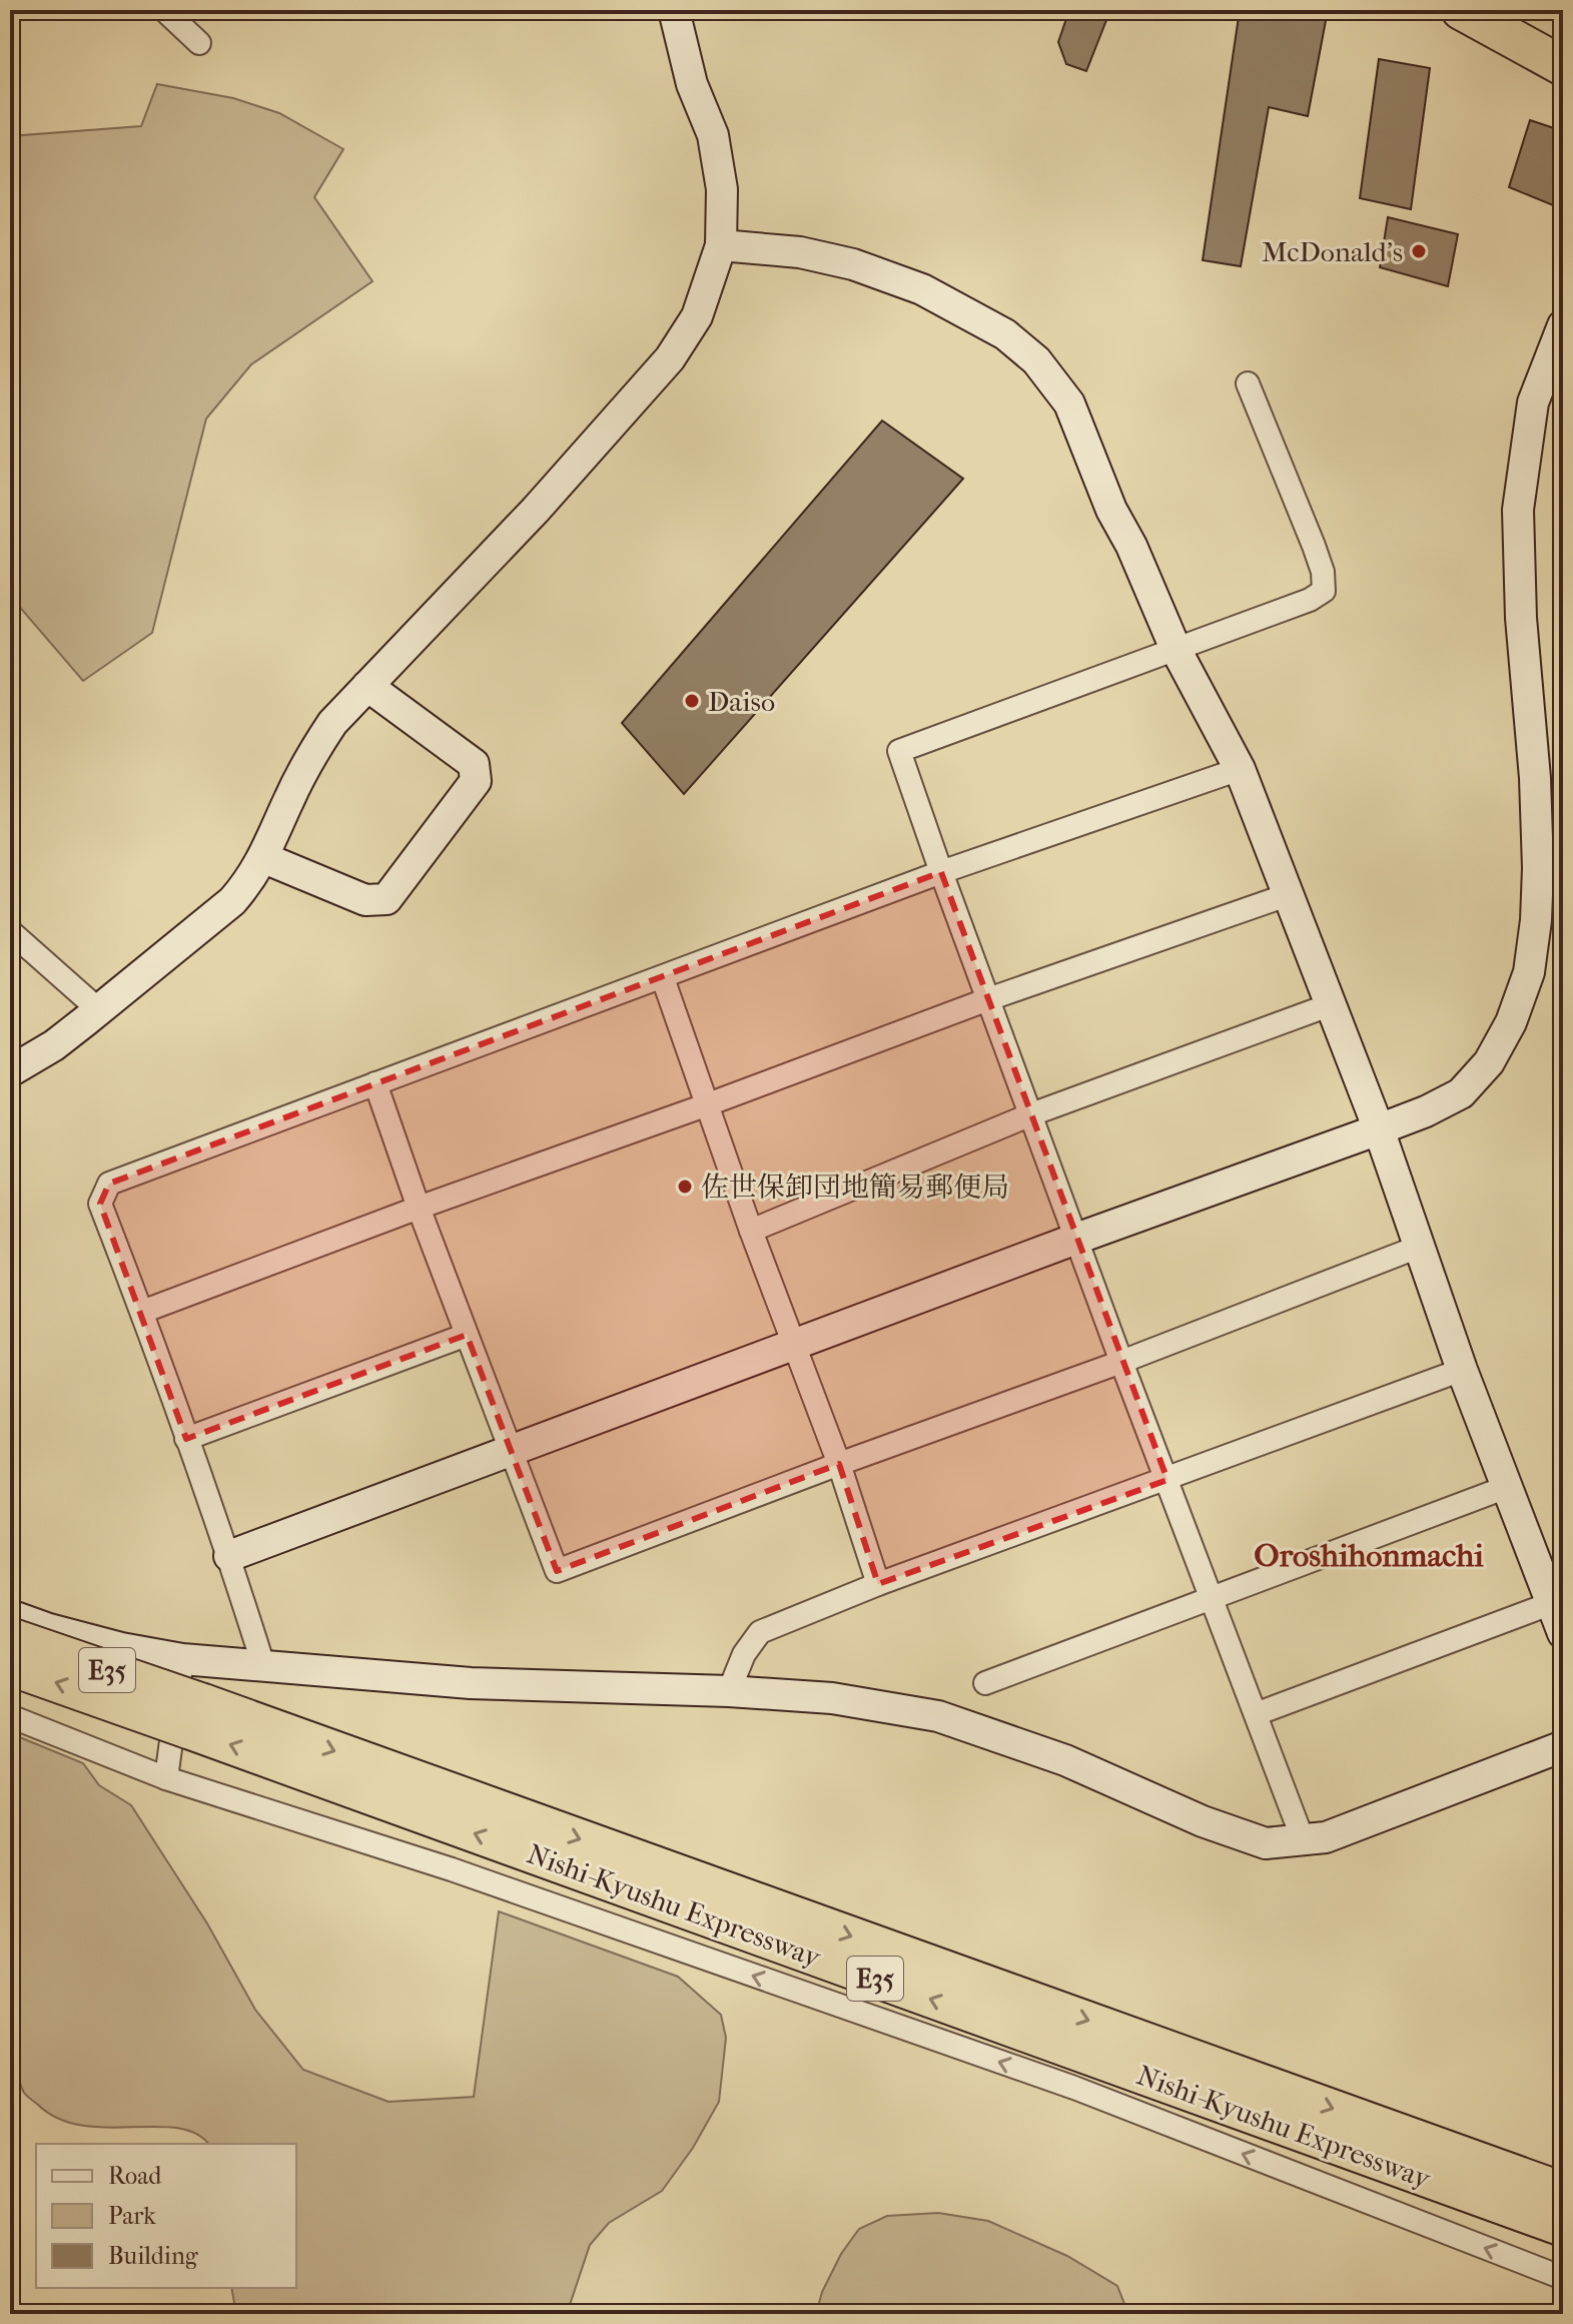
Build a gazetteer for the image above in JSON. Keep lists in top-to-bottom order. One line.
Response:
{"streets":{"highway":["E35","Nishi-Kyushu Expressway"]},"districts":["Oroshihonmachi"],"places":["McDonald's","Daiso","佐世保卸団地簡易郵便局"],"legend":["Road","Park","Building"]}
